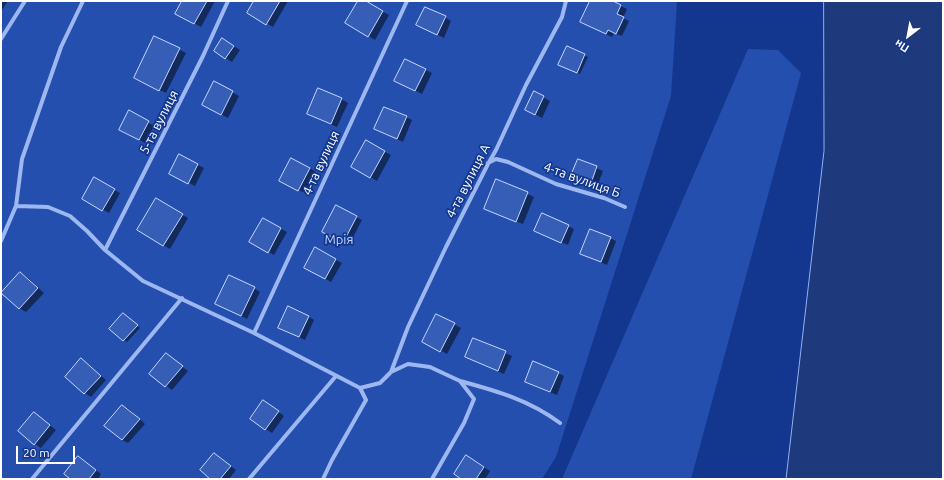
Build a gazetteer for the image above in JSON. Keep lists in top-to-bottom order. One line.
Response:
{"streets":{"street":["5-та вулиця","4-та вулиця","4-та вулиця Б","4-та вулиця А"]},"crossings":[["4-та вулиця Б","4-та вулиця А"]],"parks":["Мрія"],"scale_bar":"20 m","north":"bottom left"}
